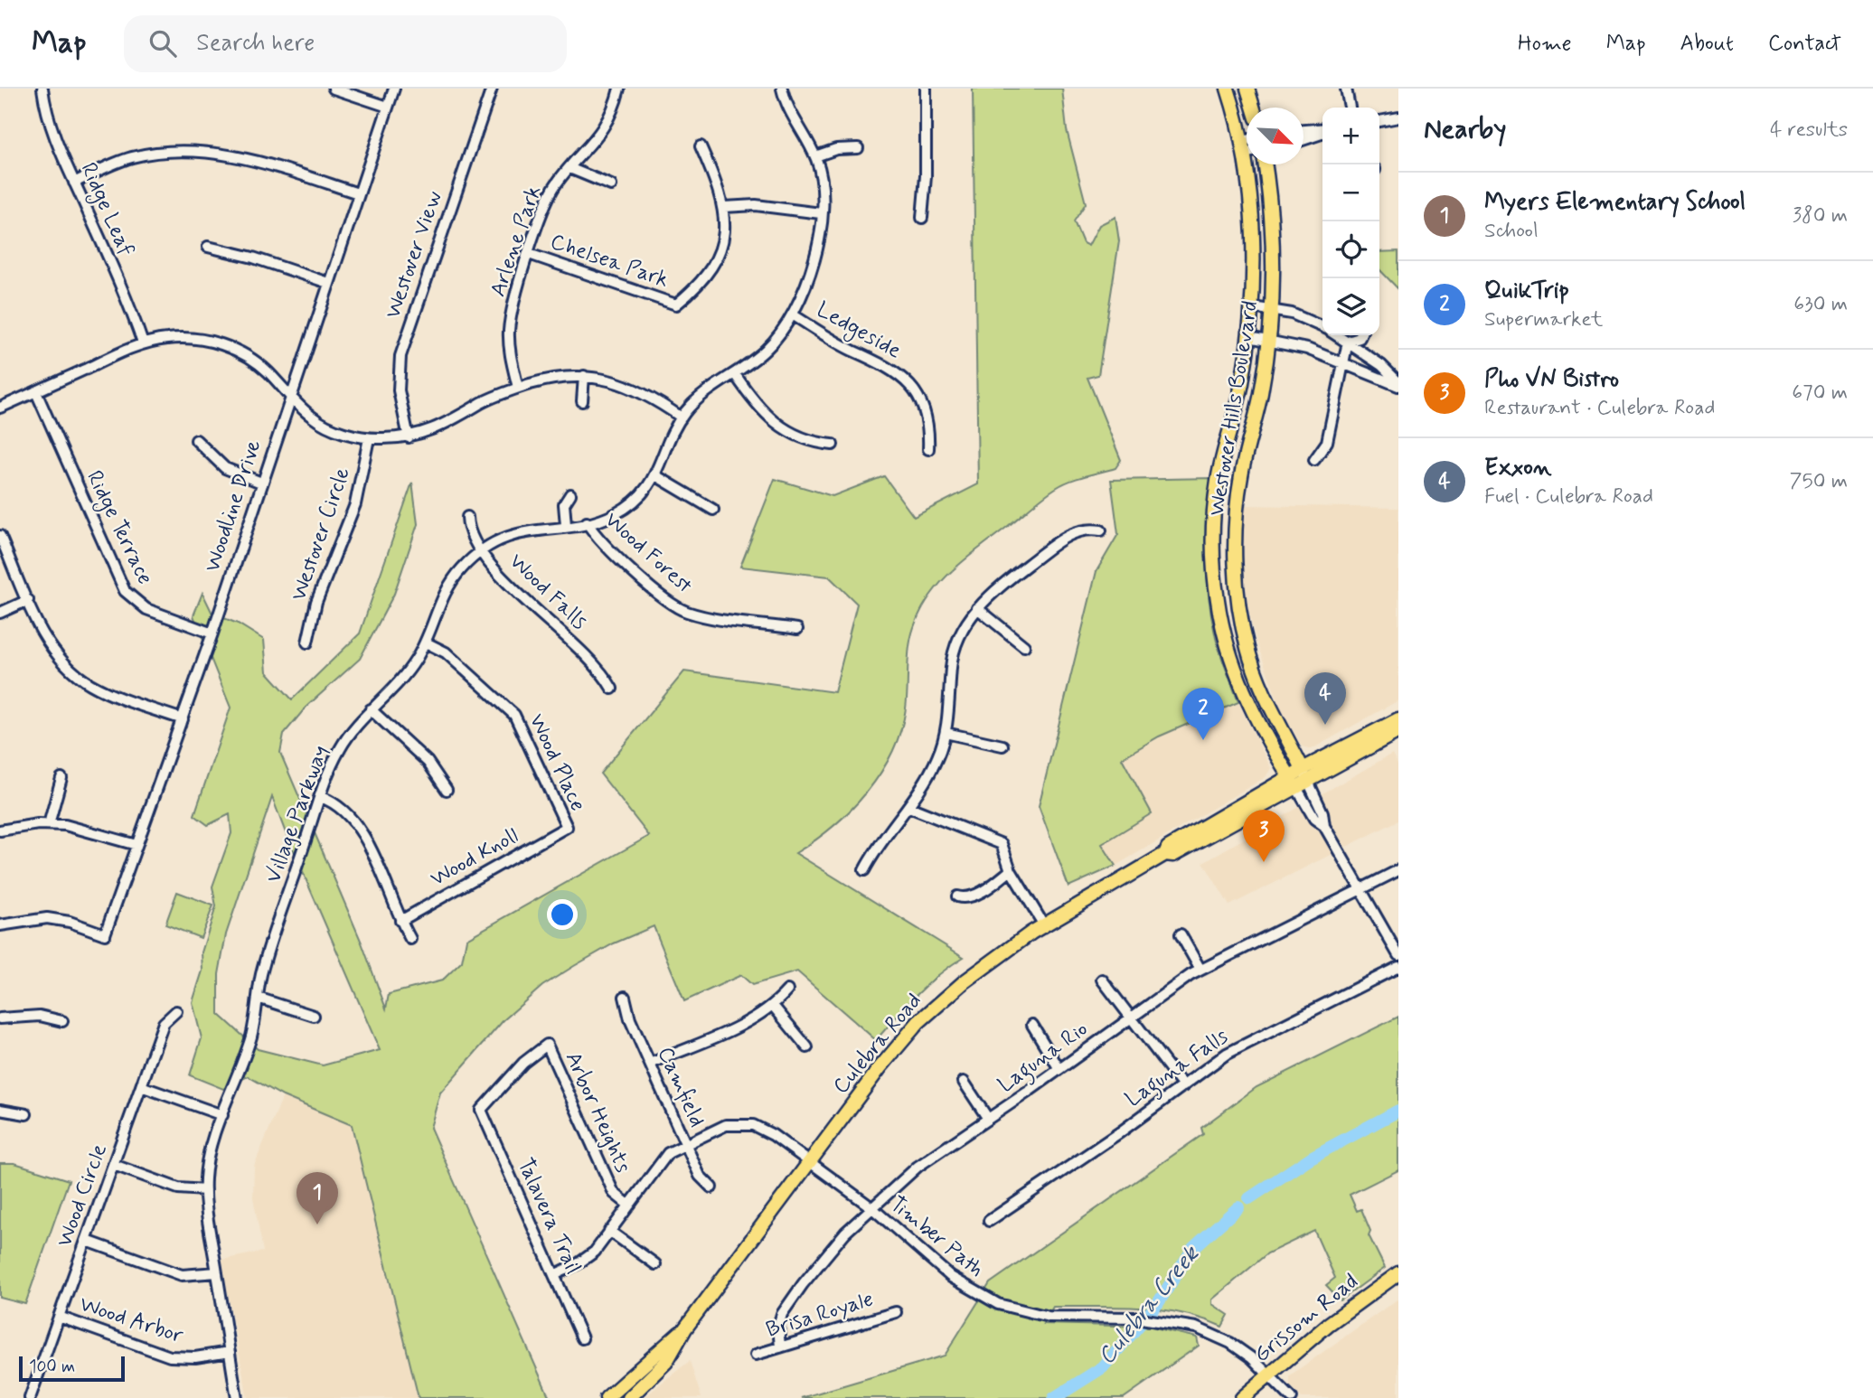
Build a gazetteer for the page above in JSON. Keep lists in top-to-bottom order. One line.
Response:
{"streets":{"main road":["Westover Hills Boulevard","Culebra Road","Grissom Road"],"street":["Ridge Leaf","Arlene Park","Westover View","Chelsea Park","Ledgeside","Woodline Drive","Ridge Terrace","Westover Circle","Wood Forest","Wood Falls","Wood Place","Village Parkway","Wood Knoll","Laguna Rio","Laguna Falls","Camfield","Arbor Heights","Wood Circle","Talavera Trail","Timber Path","Brisa Royale","Wood Arbor"]},"crossings":[["Arlene Park","Chelsea Park"],["Ledgeside","Village Parkway"],["Westover Hills Boulevard","Culebra Road"],["Woodline Drive","Ridge Terrace"],["Wood Forest","Village Parkway"],["Wood Falls","Village Parkway"],["Wood Place","Village Parkway"],["Wood Place","Wood Knoll"],["Village Parkway","Wood Arbor"],["Culebra Road","Timber Path"],["Laguna Rio","Timber Path"],["Laguna Rio","Brisa Royale"],["Camfield","Timber Path"],["Arbor Heights","Talavera Trail"],["Arbor Heights","Timber Path"],["Wood Circle","Wood Arbor"],["Talavera Trail","Timber Path"],["Timber Path","Grissom Road"]],"water":["Culebra Creek"],"scale_bar":"100 m","north":"bottom right","page":{"header":"Map","search":"Search here","nav":["Home","Map","About","Contact"],"heading":["Nearby","4 results"],"map_buttons":["+","−"],"list":[{"mark":"1","name":"Myers Elementary School","note":"School","value":"380 m"},{"mark":"2","name":"QuikTrip","note":"Supermarket","value":"630 m"},{"mark":"3","name":"Pho VN Bistro","note":"Restaurant · Culebra Road","value":"670 m"},{"mark":"4","name":"Exxon","note":"Fuel · Culebra Road","value":"750 m"}],"pins":["4","2","3","1"],"scale":"100 m"}}
